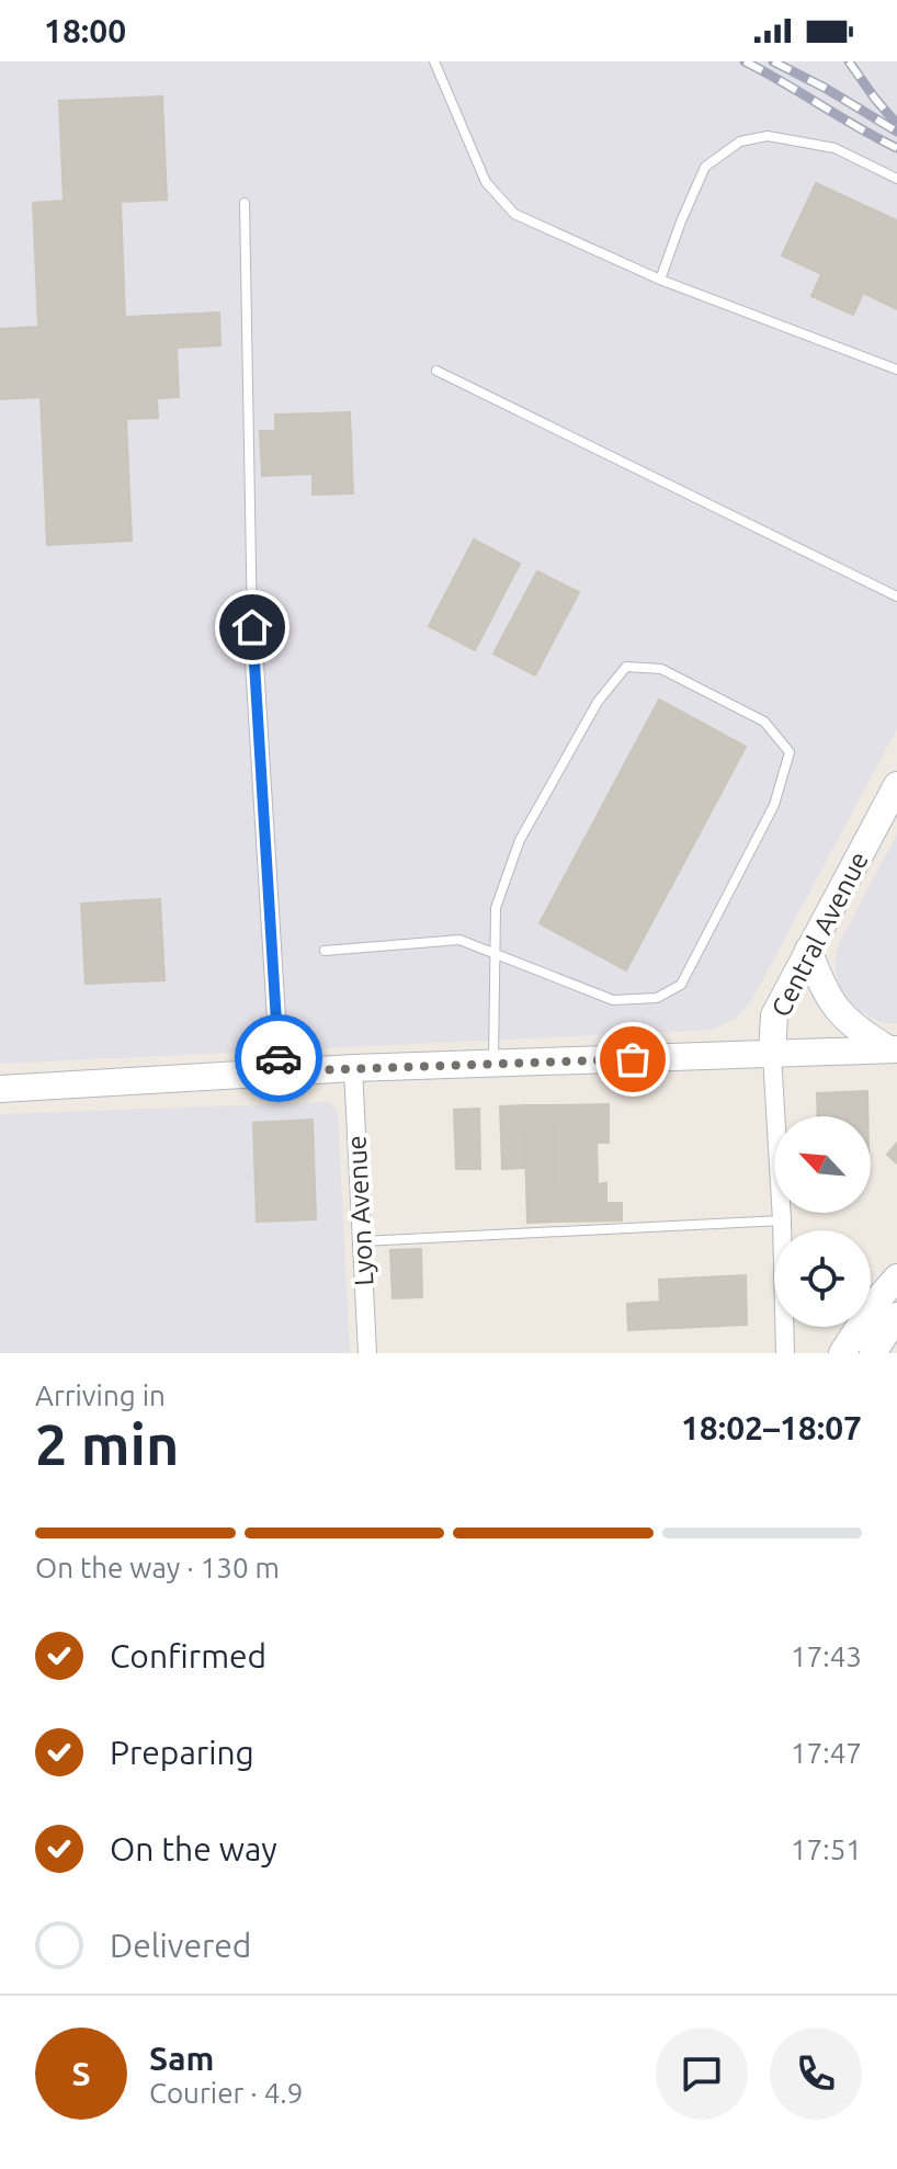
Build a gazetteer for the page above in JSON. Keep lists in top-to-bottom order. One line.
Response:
{"streets":{"main road":["Central Avenue"],"street":["Lyon Avenue"]},"north":"top left","page":{"status":"18:00","heading":["2 min","Arriving in","18:02–18:07"],"panel":["Sam","Courier · 4.9"],"bar":"On the way · 130 m","list":[["Confirmed","17:43"],["Preparing","17:47"],["On the way","17:51"],"Delivered"],"round":"S"}}
